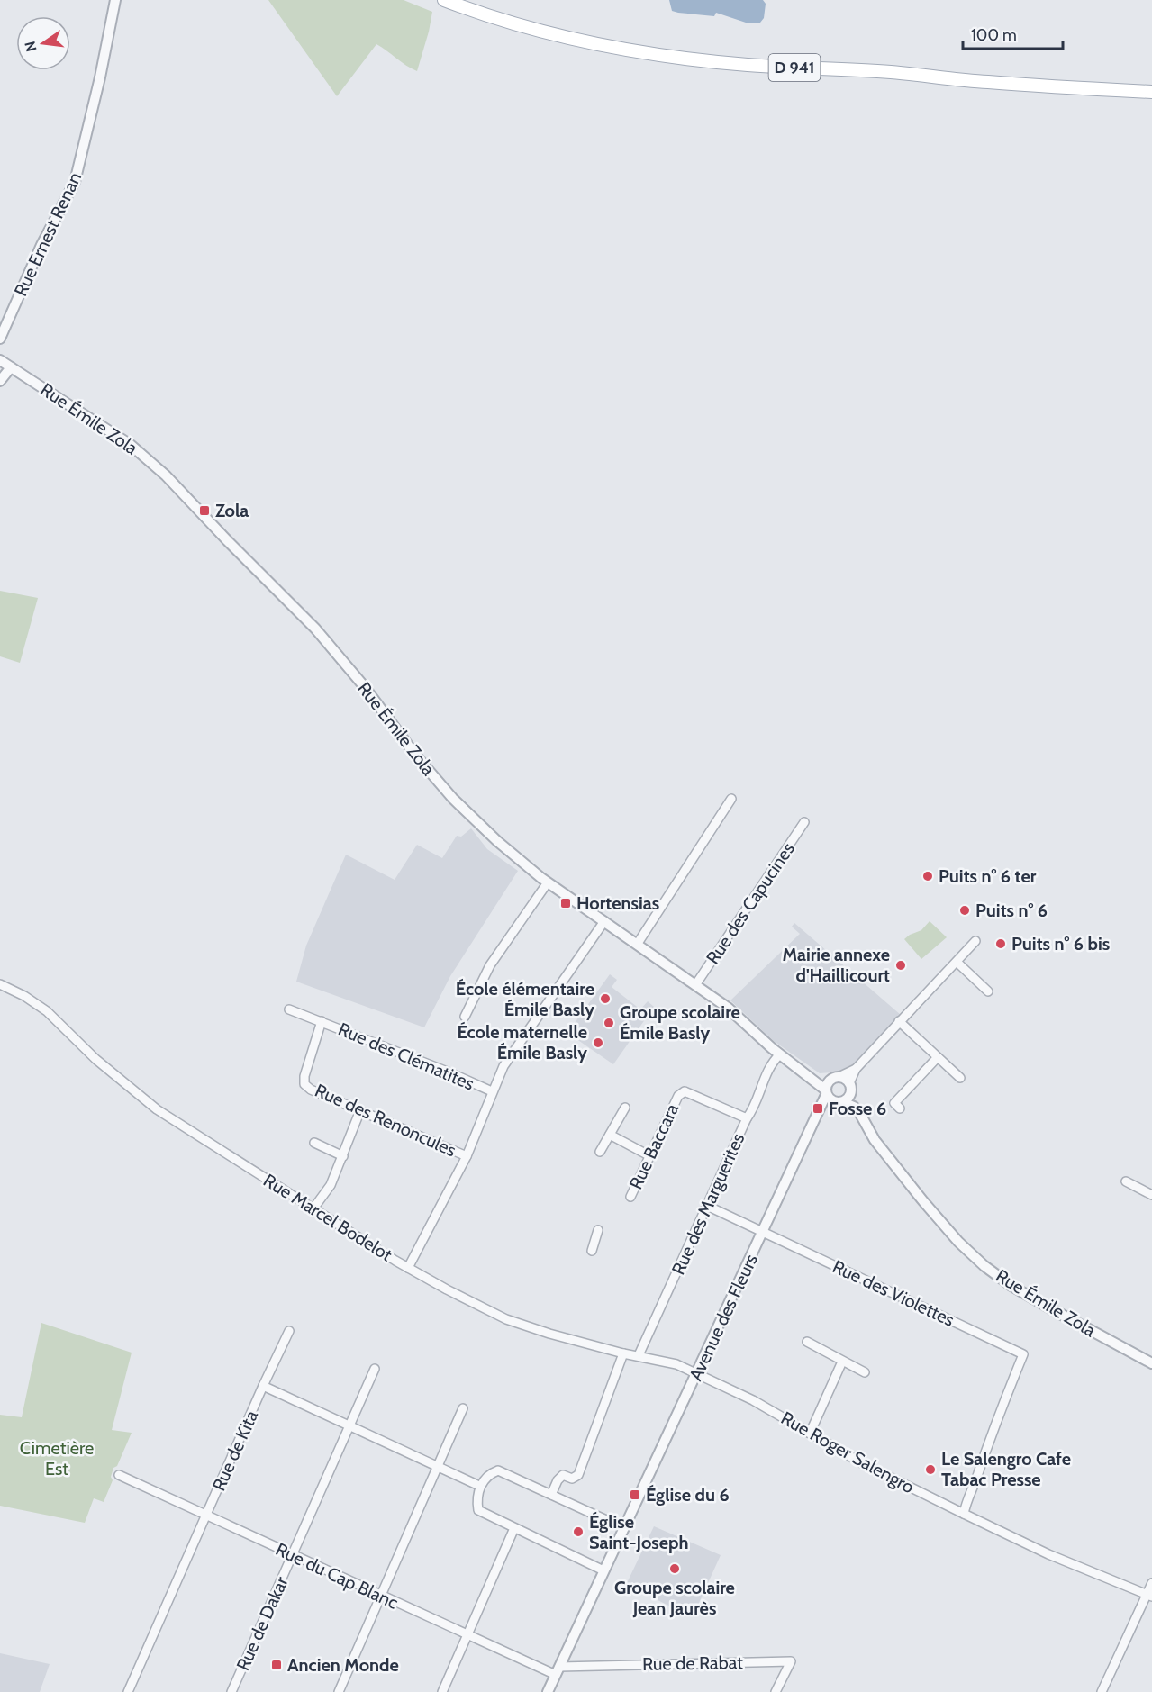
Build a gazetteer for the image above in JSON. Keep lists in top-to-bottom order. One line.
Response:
{"streets":{"main road":["D 941"],"street":["Rue Ernest Renan","Rue Émile Zola","Rue des Capucines","Rue des Clématites","Rue des Renoncules","Rue Baccara","Rue des Marguerites","Rue Marcel Bodelot","Rue des Violettes","Avenue des Fleurs","Rue de Kita","Rue Roger Salengro","Rue du Cap Blanc","Rue de Dakar","Rue de Rabat"]},"crossings":[["Rue Émile Zola","Rue des Capucines"],["Rue Émile Zola","Rue des Marguerites"],["Rue Émile Zola","Avenue des Fleurs"],["Rue des Clématites","Rue des Renoncules"],["Rue Baccara","Rue des Marguerites"],["Rue des Marguerites","Rue Marcel Bodelot"],["Rue des Marguerites","Rue des Violettes"],["Rue Marcel Bodelot","Avenue des Fleurs"],["Rue Marcel Bodelot","Rue Roger Salengro"],["Rue des Violettes","Avenue des Fleurs"],["Rue des Violettes","Rue Roger Salengro"],["Avenue des Fleurs","Rue Roger Salengro"],["Avenue des Fleurs","Rue du Cap Blanc"],["Avenue des Fleurs","Rue de Rabat"],["Rue de Kita","Rue du Cap Blanc"],["Rue du Cap Blanc","Rue de Dakar"],["Rue du Cap Blanc","Rue de Rabat"]],"parks":["Cimetière Est"],"places":{"transit":["Zola","Hortensias","Fosse 6","Église du 6","Ancien Monde"],"other":["Puits n° 6 ter","Puits n° 6","Puits n° 6 bis","Mairie annexe d'Haillicourt","École élémentaire Émile Basly","Groupe scolaire Émile Basly","École maternelle Émile Basly","Le Salengro Cafe Tabac Presse","Église Saint-Joseph","Groupe scolaire Jean Jaurès"]},"scale_bar":"100 m","north":"left"}
